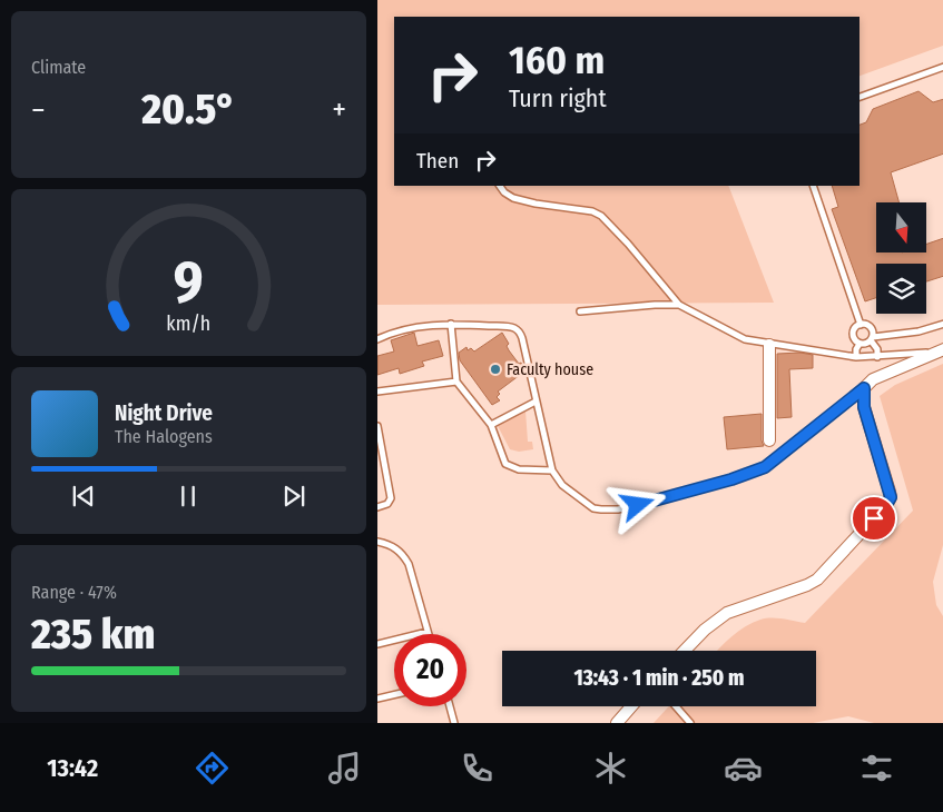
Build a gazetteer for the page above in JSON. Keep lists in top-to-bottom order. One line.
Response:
{"places":["Faculty house"],"north":"bottom","page":{"tile":["Climate",["Range · 47%","235 km"]],"turn":["160 m","Turn right"],"heat":["−","20.5°","+"],"then":"Then","song":["Night Drive","The Halogens"],"limit":"20","trip":"13:43 · 1 min · 250 m","tabs":"13:42","gauge":["9","km/h"]}}
